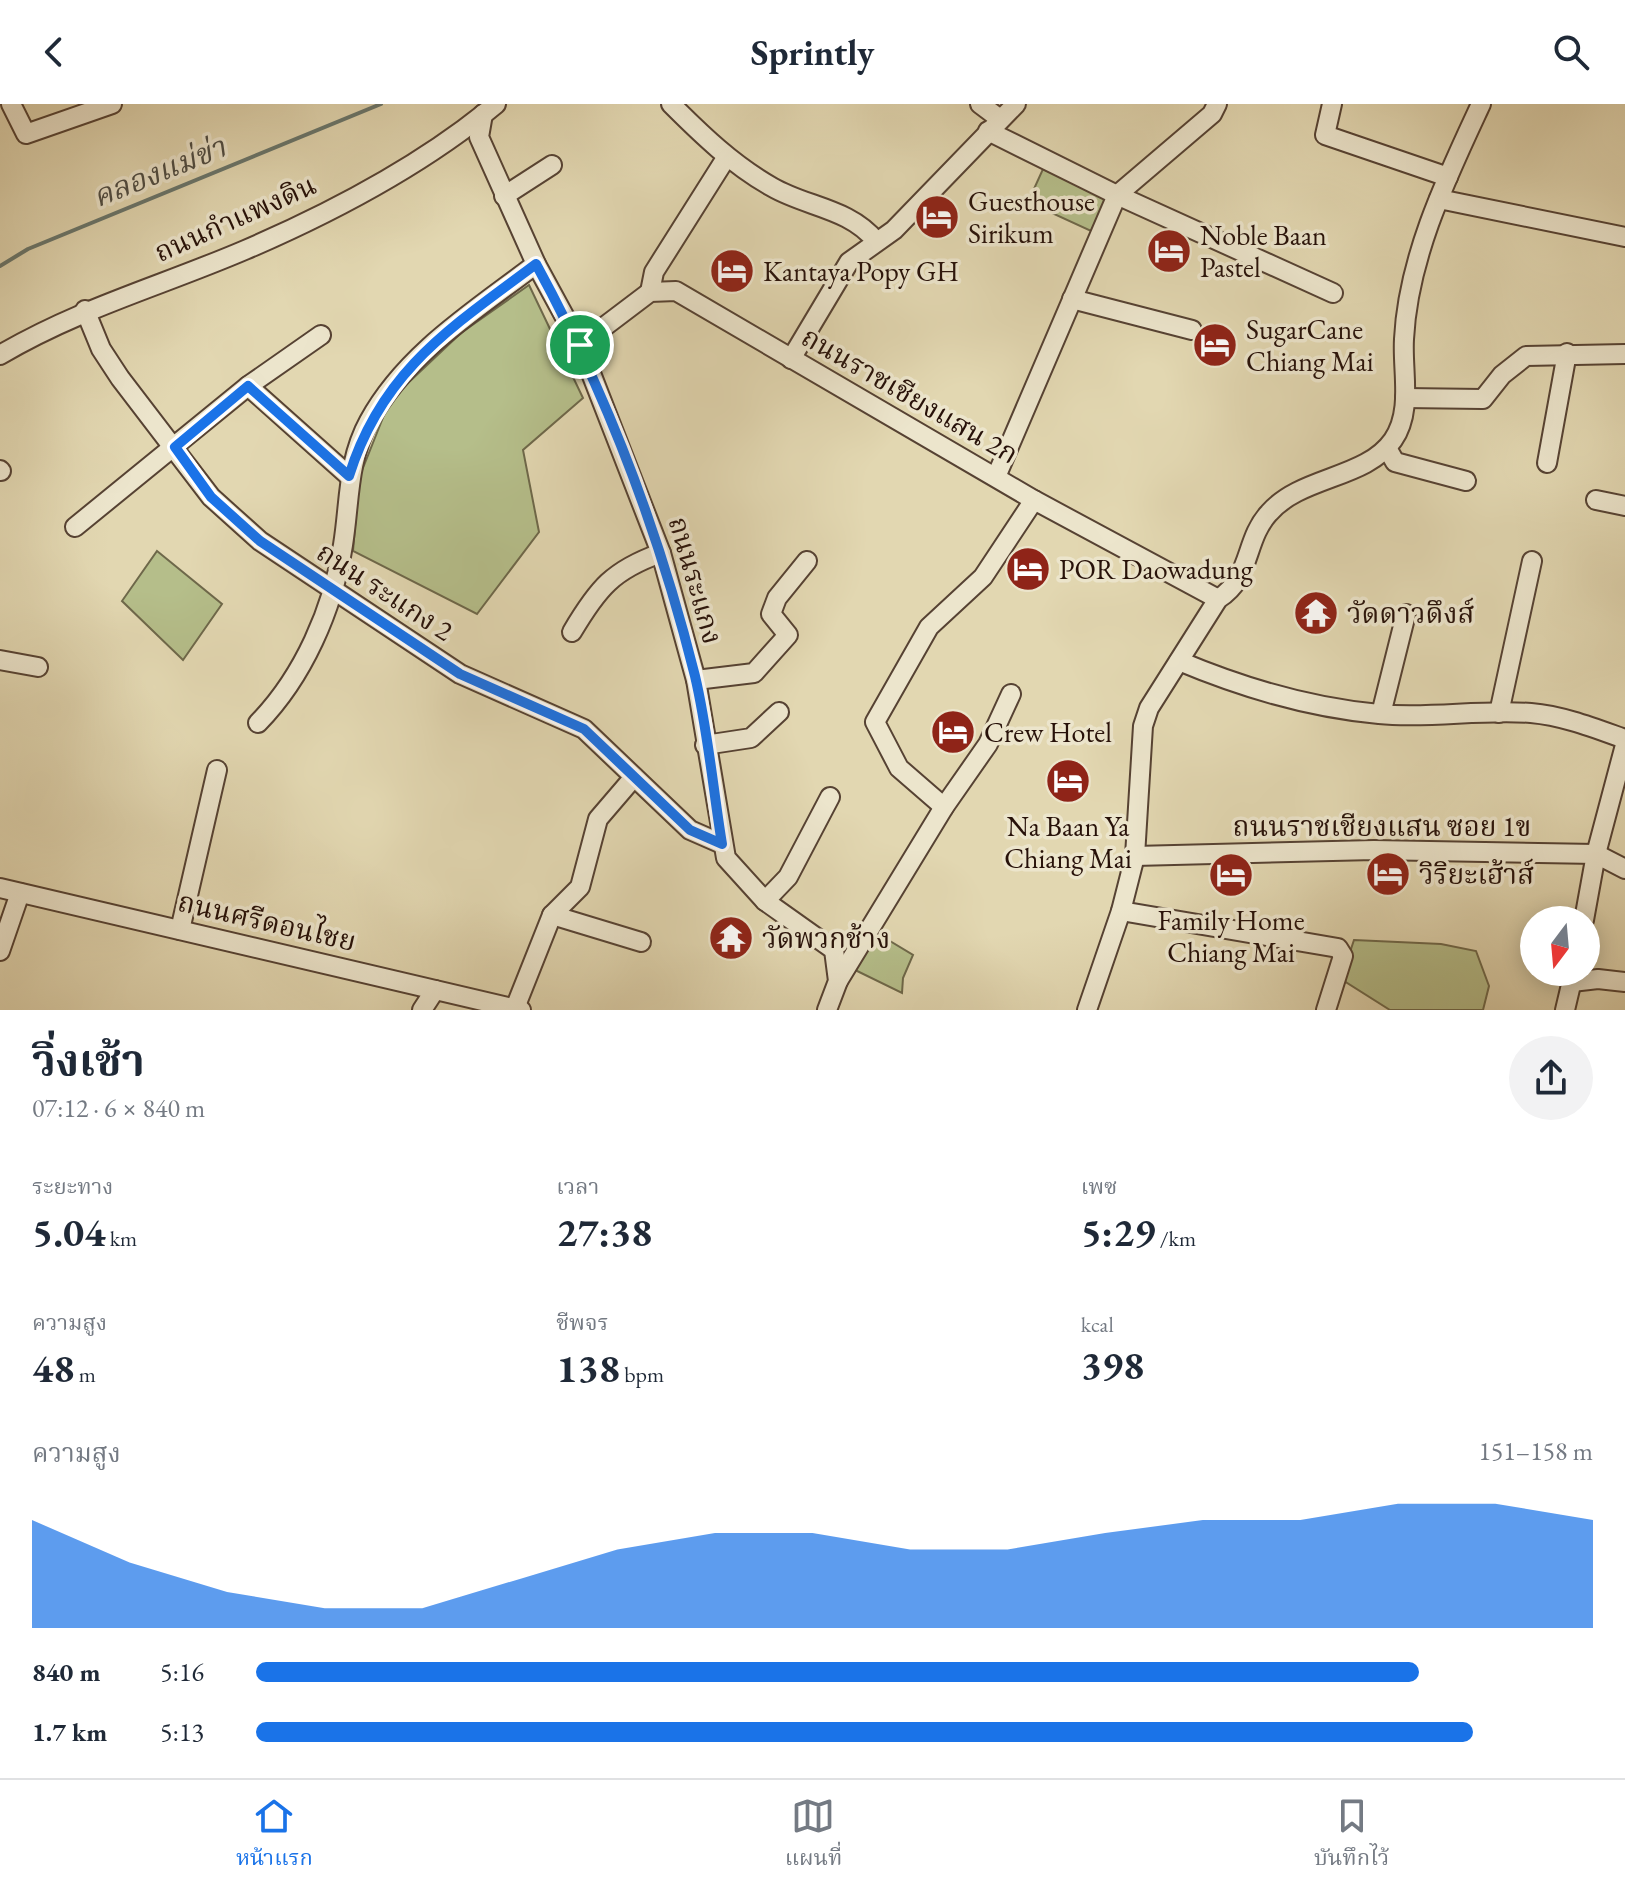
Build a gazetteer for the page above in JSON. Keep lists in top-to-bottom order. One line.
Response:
{"streets":{"street":["ถนนกำแพงดิน","ถนนราชเชียงแสน 2ก","ถนนระแกง","ถนน ระแกง 2","ถนนราชเชียงแสน ซอย 1ข","ถนนศรีดอนไชย"]},"crossings":[["ถนนกำแพงดิน","ถนนระแกง"],["ถนนกำแพงดิน","ถนน ระแกง 2"],["ถนนระแกง","ถนน ระแกง 2"]],"water":["คลองแม่ข่า"],"places":{"hotel":["Guesthouse Sirikum","Noble Baan Pastel","Kantaya Popy GH","SugarCane Chiang Mai","POR Daowadung","Crew Hotel","Na Baan Ya Chiang Mai","วิริยะเฮ้าส์","Family Home Chiang Mai"],"temple":["วัดดาวดึงส์","วัดพวกช้าง"]},"north":"bottom","page":{"header":"Sprintly","heading":["วิ่งเช้า","07:12 · 6 × 840 m"],"stats":[["ระยะทาง","5.04 km"],["เวลา","27:38"],["เพซ","5:29 /km"],["ความสูง","48 m"],["ชีพจร","138 bpm"],["kcal","398"]],"chart":["ความสูง","151–158 m"],"list":[{"name":"840 m","note":"5:16"},{"name":"1.7 km","note":"5:13"}],"tabs":["หน้าแรก","แผนที่","บันทึกไว้"]}}
